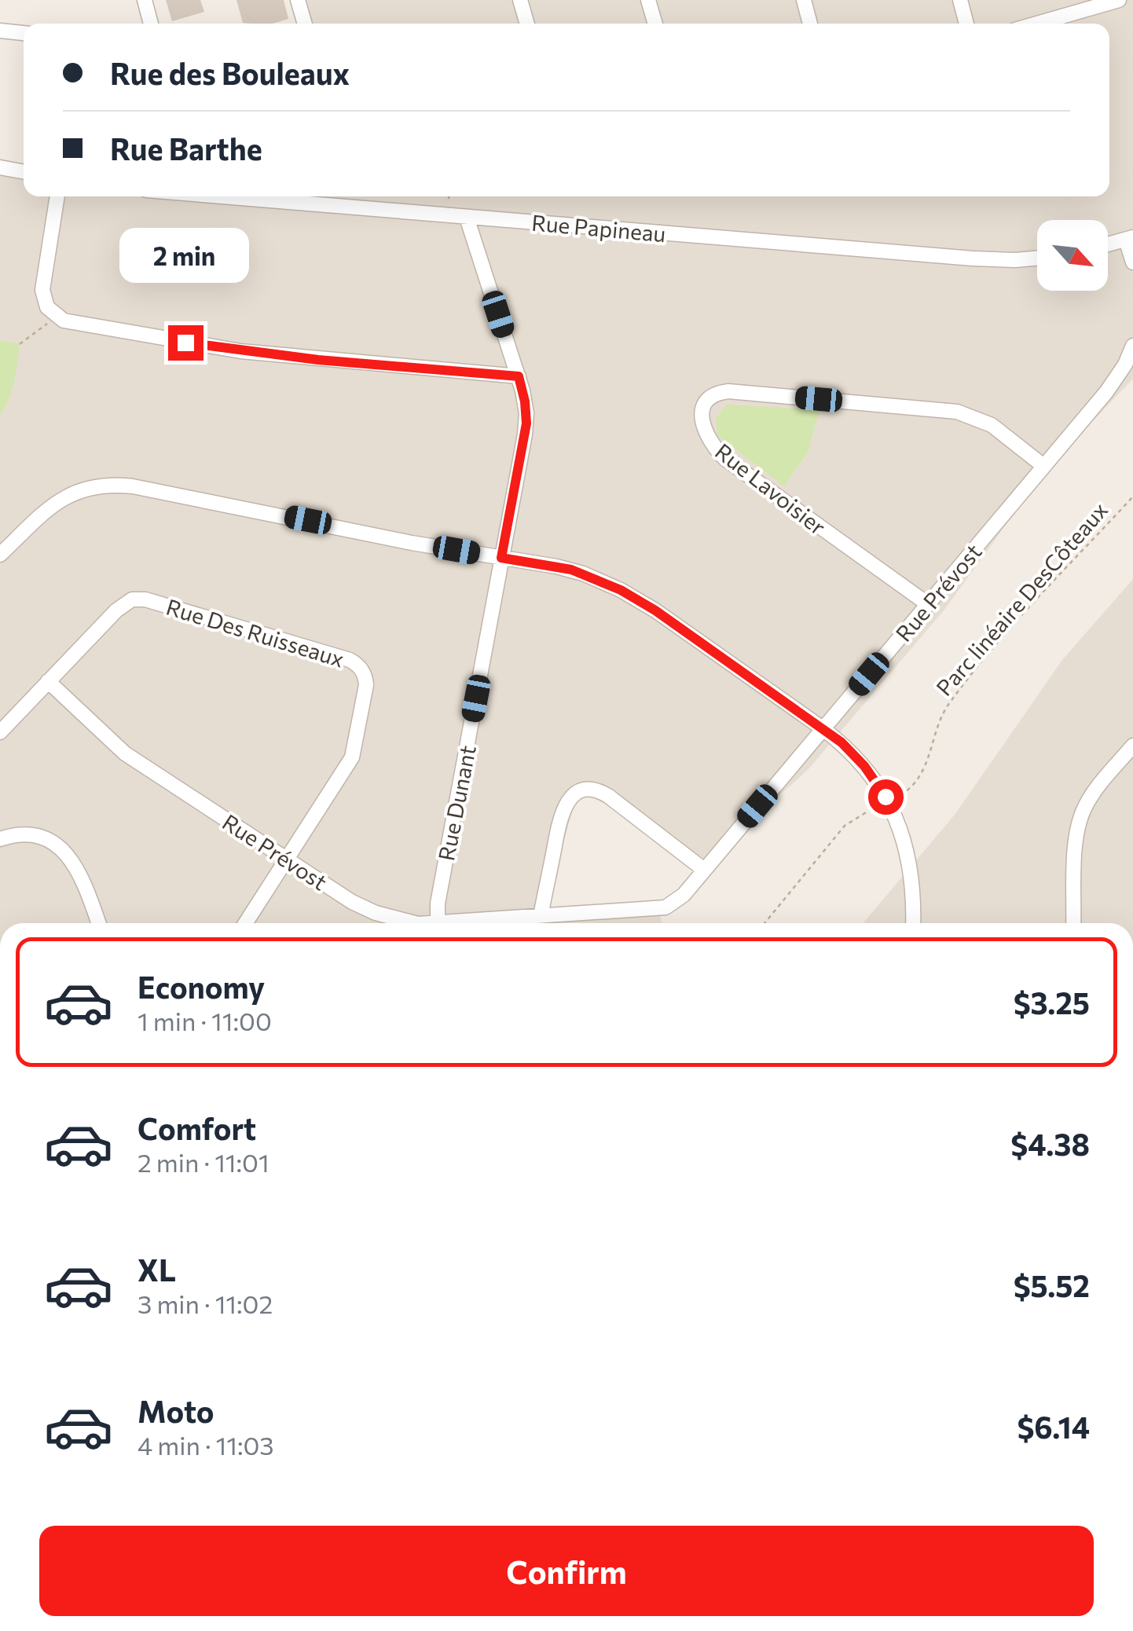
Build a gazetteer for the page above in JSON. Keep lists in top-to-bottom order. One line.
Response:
{"streets":{"street":["Rue Papineau","Rue Lavoisier","Rue Prévost","Rue Des Ruisseaux","Rue Dunant"],"path":["Parc linéaire DesCôteaux"]},"crossings":[["Rue Papineau","Rue Dunant"],["Rue Lavoisier","Rue Prévost"],["Rue Prévost","Rue Des Ruisseaux"]],"north":"bottom right","page":{"banner":["Rue des Bouleaux","Rue Barthe"],"bubble":"2 min","list":[{"name":"Economy","note":"1 min · 11:00","value":"$3.25"},{"name":"Comfort","note":"2 min · 11:01","value":"$4.38"},{"name":"XL","note":"3 min · 11:02","value":"$5.52"},{"name":"Moto","note":"4 min · 11:03","value":"$6.14"}],"buttons":"Confirm"}}
